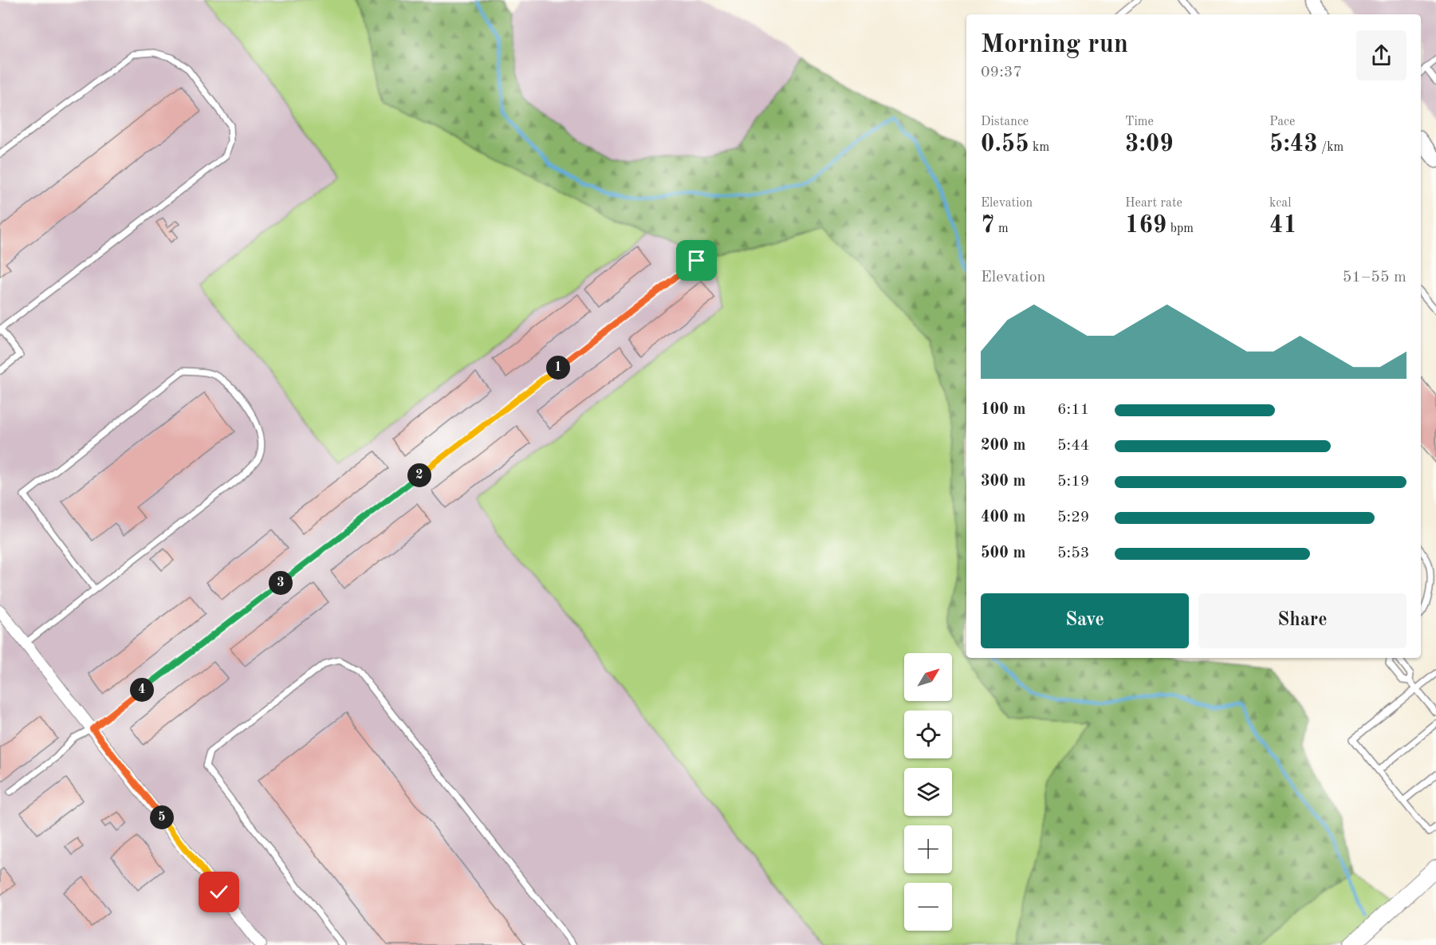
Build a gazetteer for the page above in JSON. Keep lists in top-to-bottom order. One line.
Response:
{"north":"top right","page":{"heading":["Morning run","09:37"],"stats":[["Distance","0.55 km"],["Time","3:09"],["Pace","5:43 /km"],["Elevation","7 m"],["Heart rate","169 bpm"],["kcal","41"]],"chart":["Elevation","51–55 m"],"pins":["1","2","3","4","5"],"list":[{"name":"100 m","note":"6:11"},{"name":"200 m","note":"5:44"},{"name":"300 m","note":"5:19"},{"name":"400 m","note":"5:29"},{"name":"500 m","note":"5:53"}],"buttons":["Save","Share"],"map_buttons":["+","−"]}}
